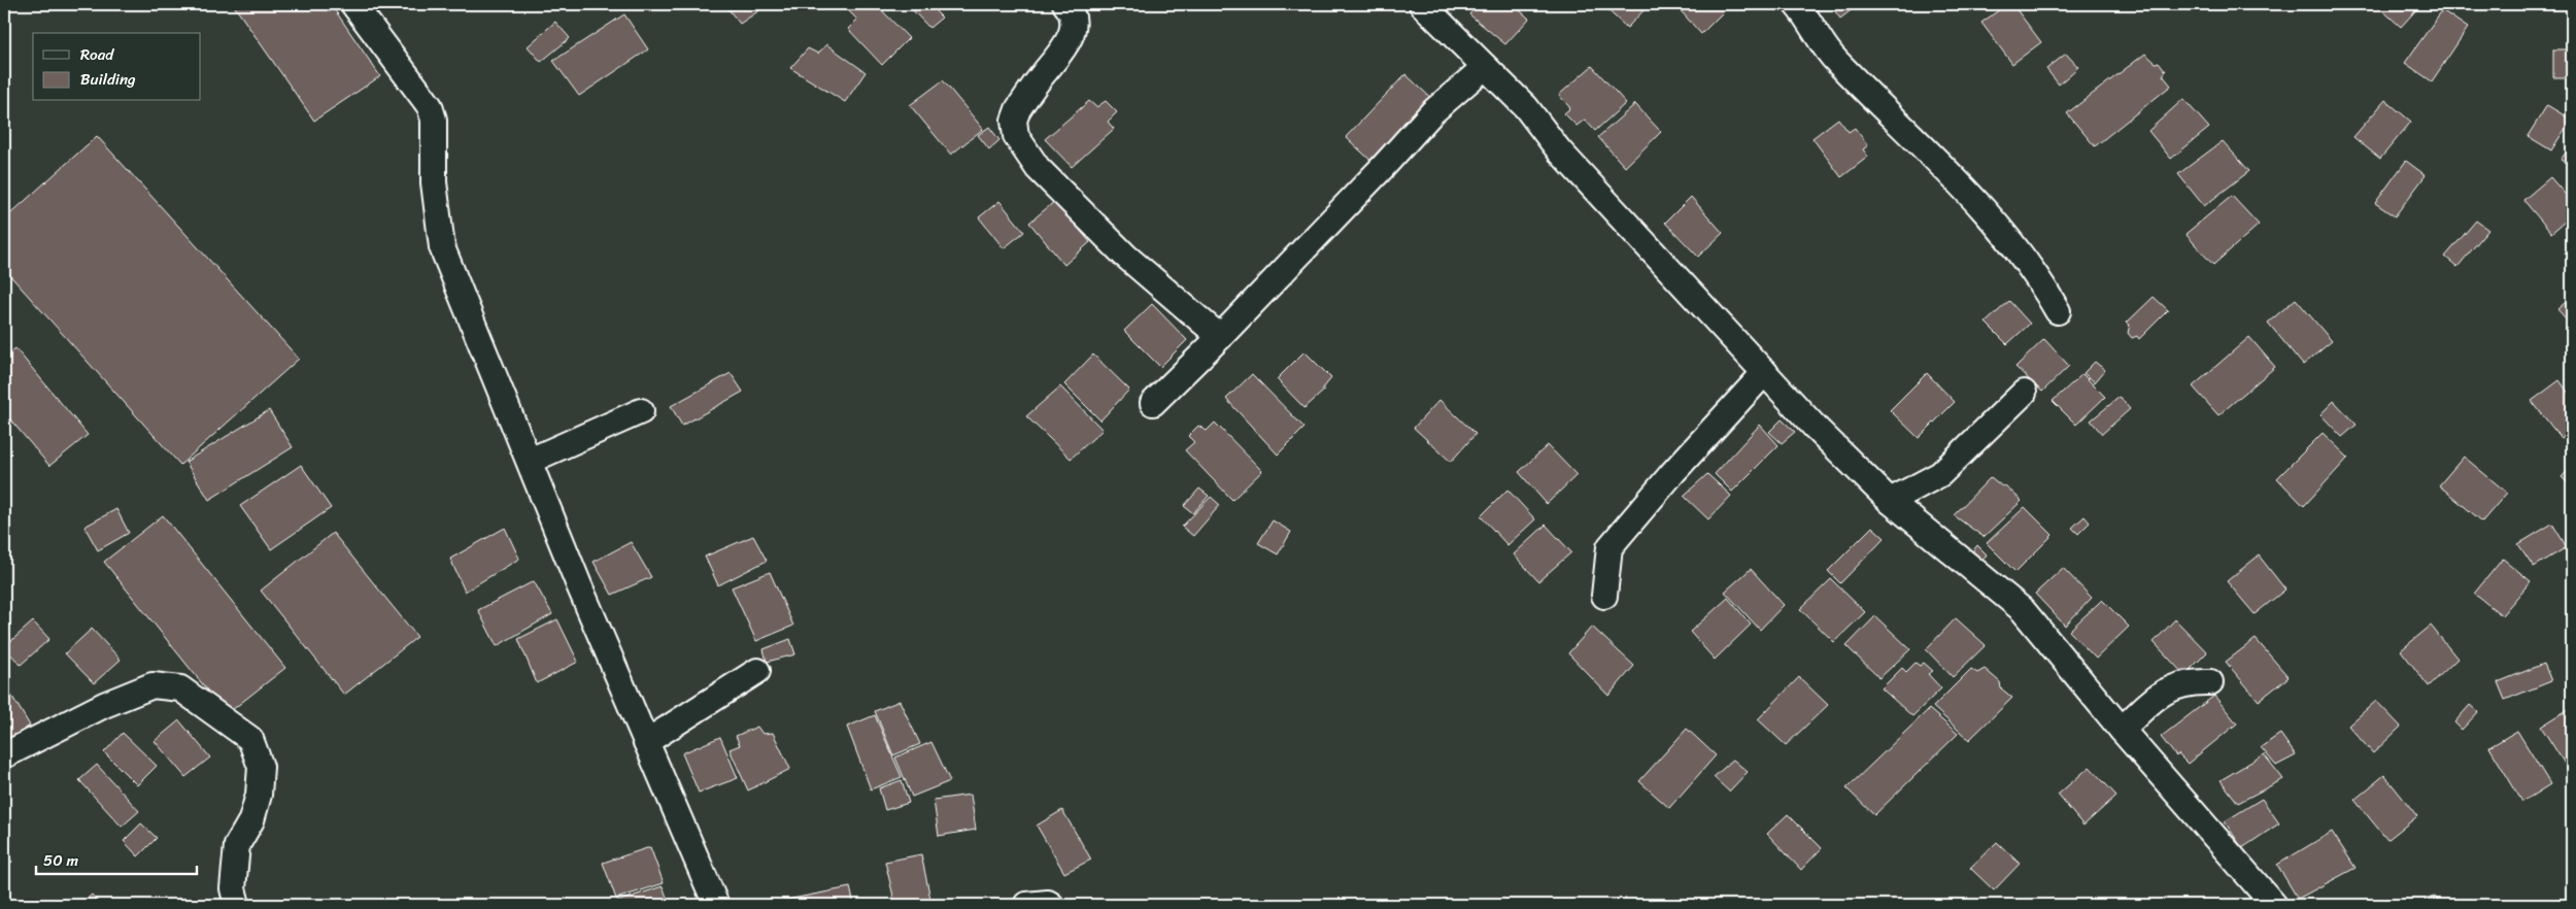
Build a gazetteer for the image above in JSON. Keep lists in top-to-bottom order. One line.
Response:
{"legend":["Road","Building"],"scale_bar":"50 m"}
